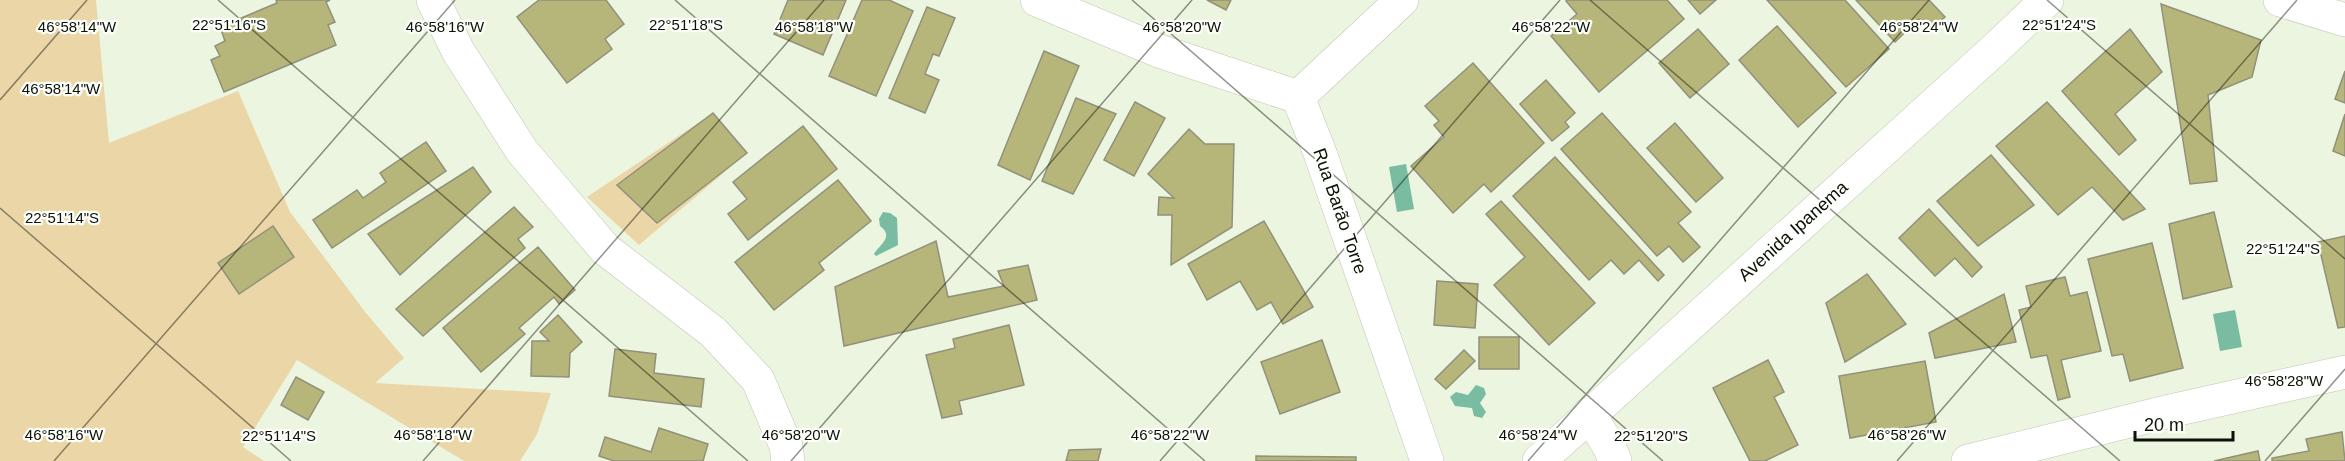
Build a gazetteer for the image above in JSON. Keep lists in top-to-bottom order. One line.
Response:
{"streets":{"street":["Rua Barão Torre","Avenida Ipanema"]},"scale_bar":"20 m","coordinates":["22°51'24\"S","22°51'16\"S","22°51'18\"S","46°58'22\"W","46°58'24\"W","46°58'14\"W","46°58'16\"W","46°58'18\"W","46°58'20\"W","22°51'14\"S","46°58'28\"W","46°58'26\"W","22°51'20\"S"]}
